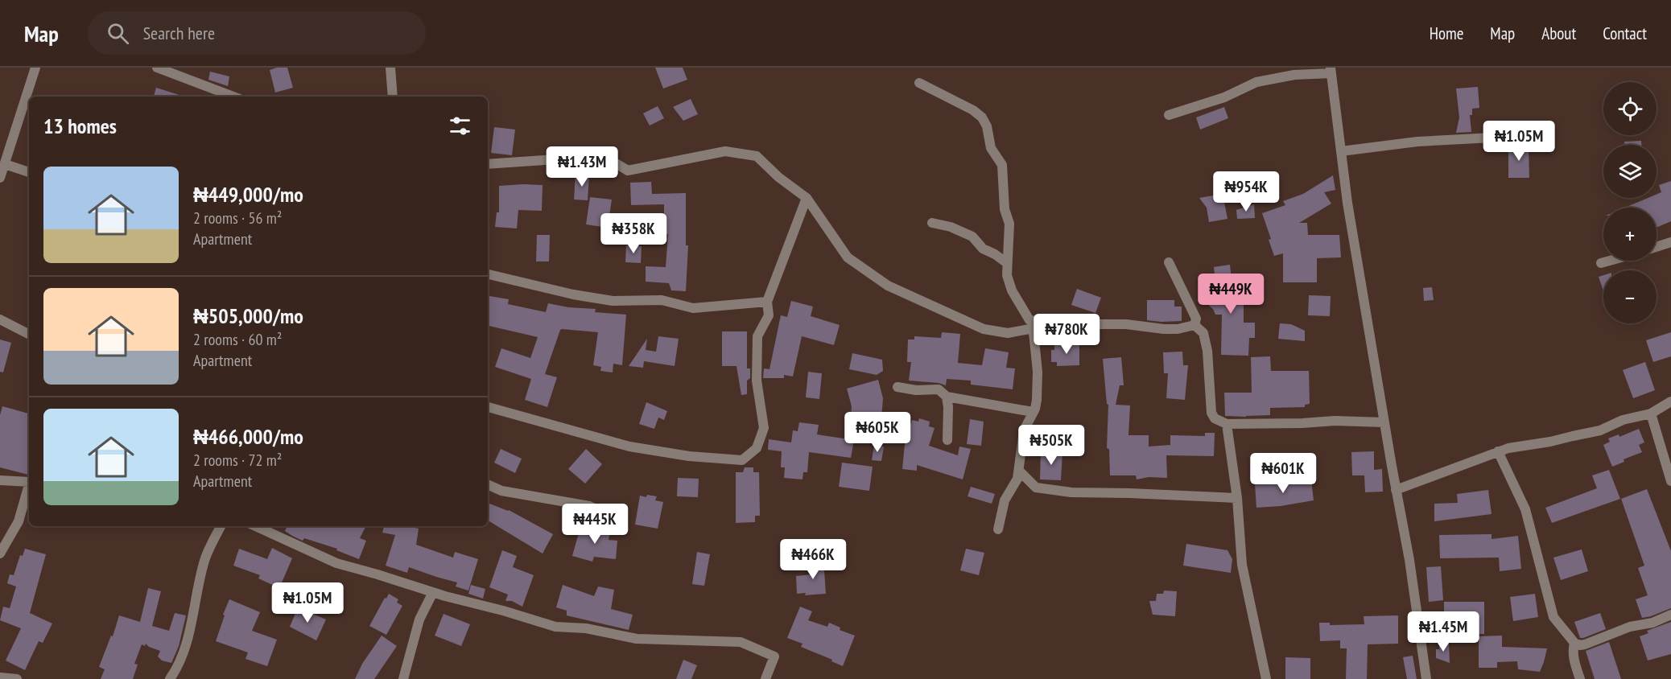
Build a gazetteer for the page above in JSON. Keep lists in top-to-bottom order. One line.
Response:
{"page":{"header":"Map","search":"Search here","nav":["Home","Map","About","Contact"],"map_buttons":["+","−"],"heading":"13 homes","price":["₦1.05M","₦1.43M","₦954K","₦358K","₦449K","₦780K","₦605K","₦505K","₦601K","₦445K","₦466K","₦1.05M","₦1.45M"],"list":[{"name":"₦449,000/mo","note":"2 rooms · 56 m² · Apartment"},{"name":"₦505,000/mo","note":"2 rooms · 60 m² · Apartment"},{"name":"₦466,000/mo","note":"2 rooms · 72 m² · Apartment"}]}}
